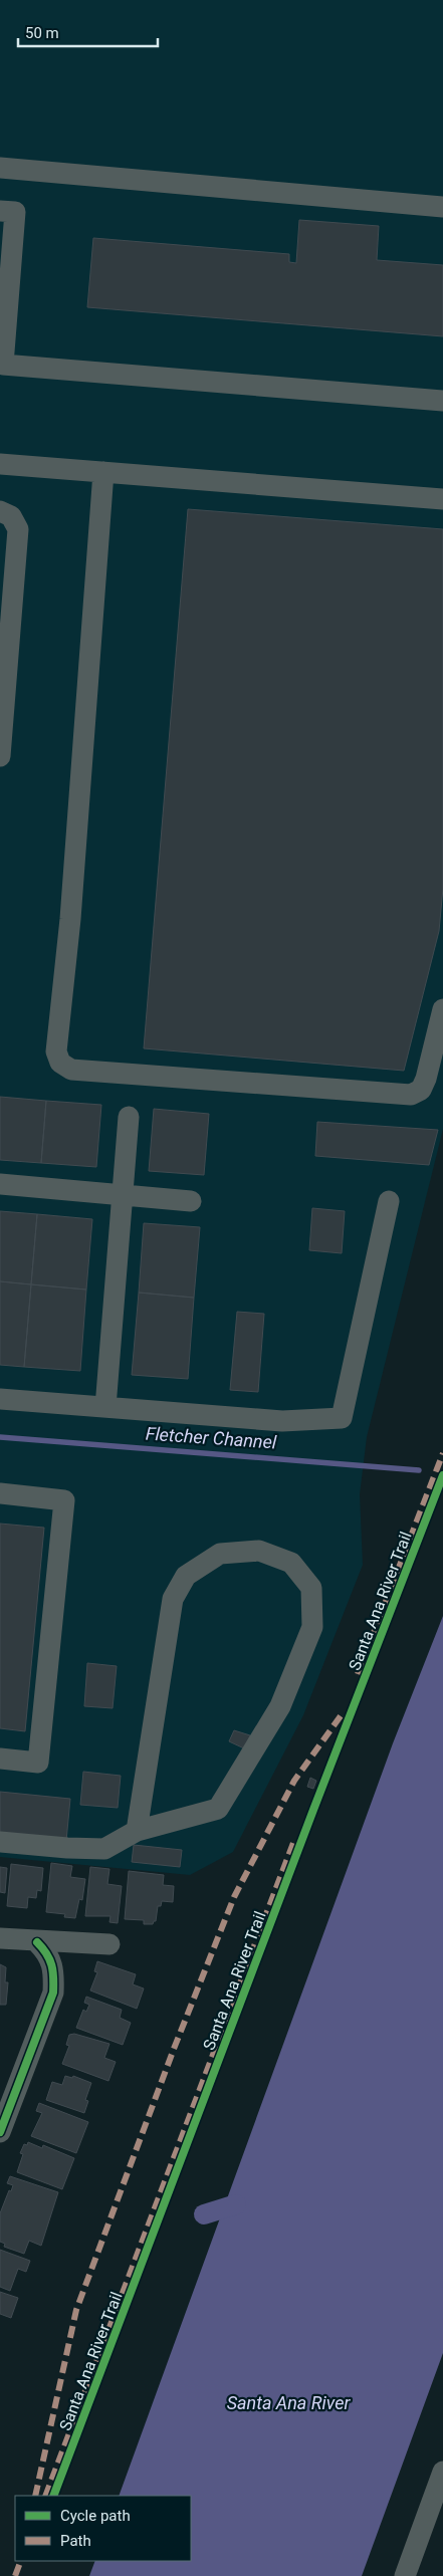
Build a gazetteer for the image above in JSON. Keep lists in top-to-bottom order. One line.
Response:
{"streets":{"cycle path":["Santa Ana River Trail"]},"water":["Fletcher Channel","Santa Ana River"],"legend":["Cycle path","Path"],"scale_bar":"50 m"}
